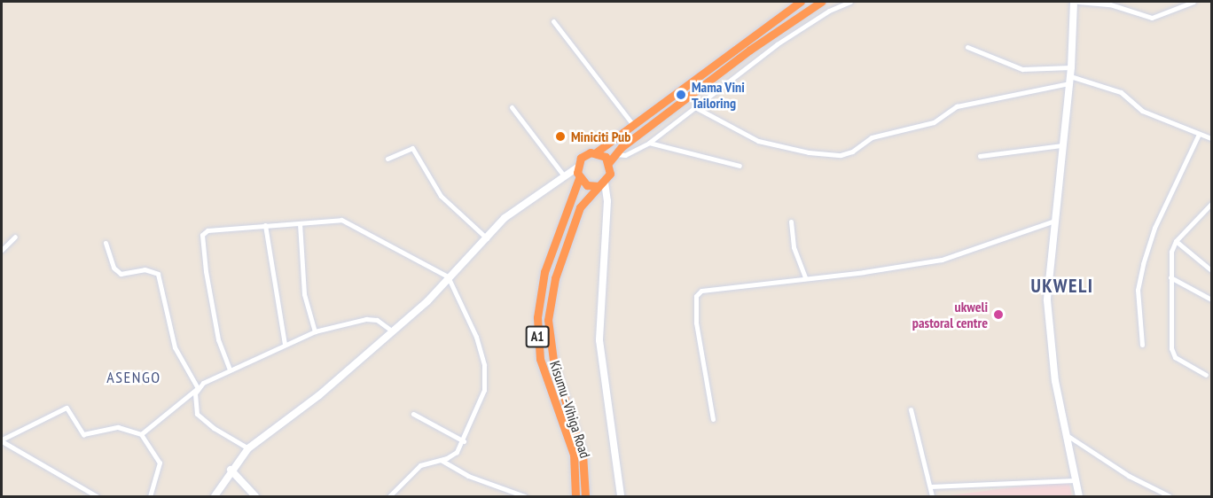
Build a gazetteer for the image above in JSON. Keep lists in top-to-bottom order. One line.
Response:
{"streets":{"highway":["A1","Kisumu -Vihiga Road"]},"crossings":[["A1","Kisumu -Vihiga Road"]],"districts":["UKWELI","ASENGO"],"places":["Mama Vini Tailoring","Miniciti Pub","ukweli pastoral centre"]}
